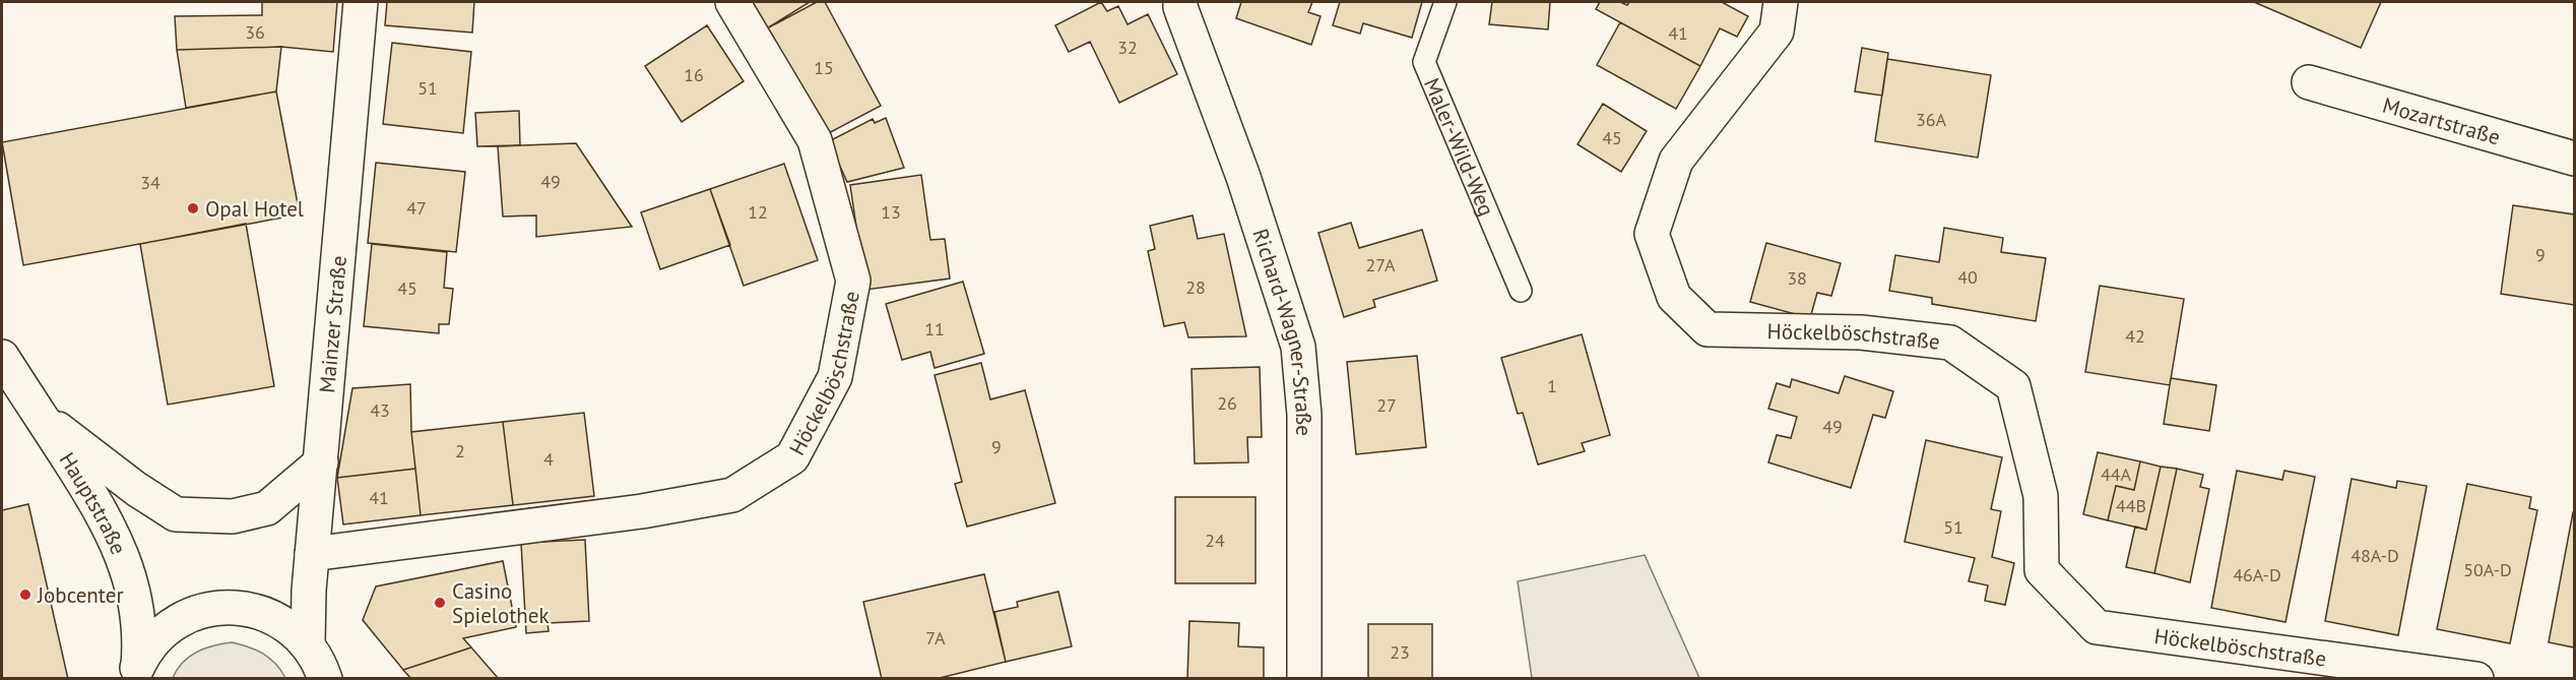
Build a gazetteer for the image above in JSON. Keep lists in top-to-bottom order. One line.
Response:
{"streets":{"street":["Mozartstraße","Mainzer Straße","Richard-Wagner-Straße","Höckelböschstraße","Hauptstraße"],"lane":["Maler-Wild-Weg"]},"crossings":[["Mainzer Straße","Höckelböschstraße"]],"places":["Opal Hotel","Jobcenter","Casino Spielothek"],"house_numbers":["36","41","32","15","16","51","36A","45","49","34","47","12","13","9","27A","40","38","28","45","11","42","1","26","27","43","49","9","2","4","44A","41","44B","51","24","48A-D","50A-D","46A-D","7A","23"]}
